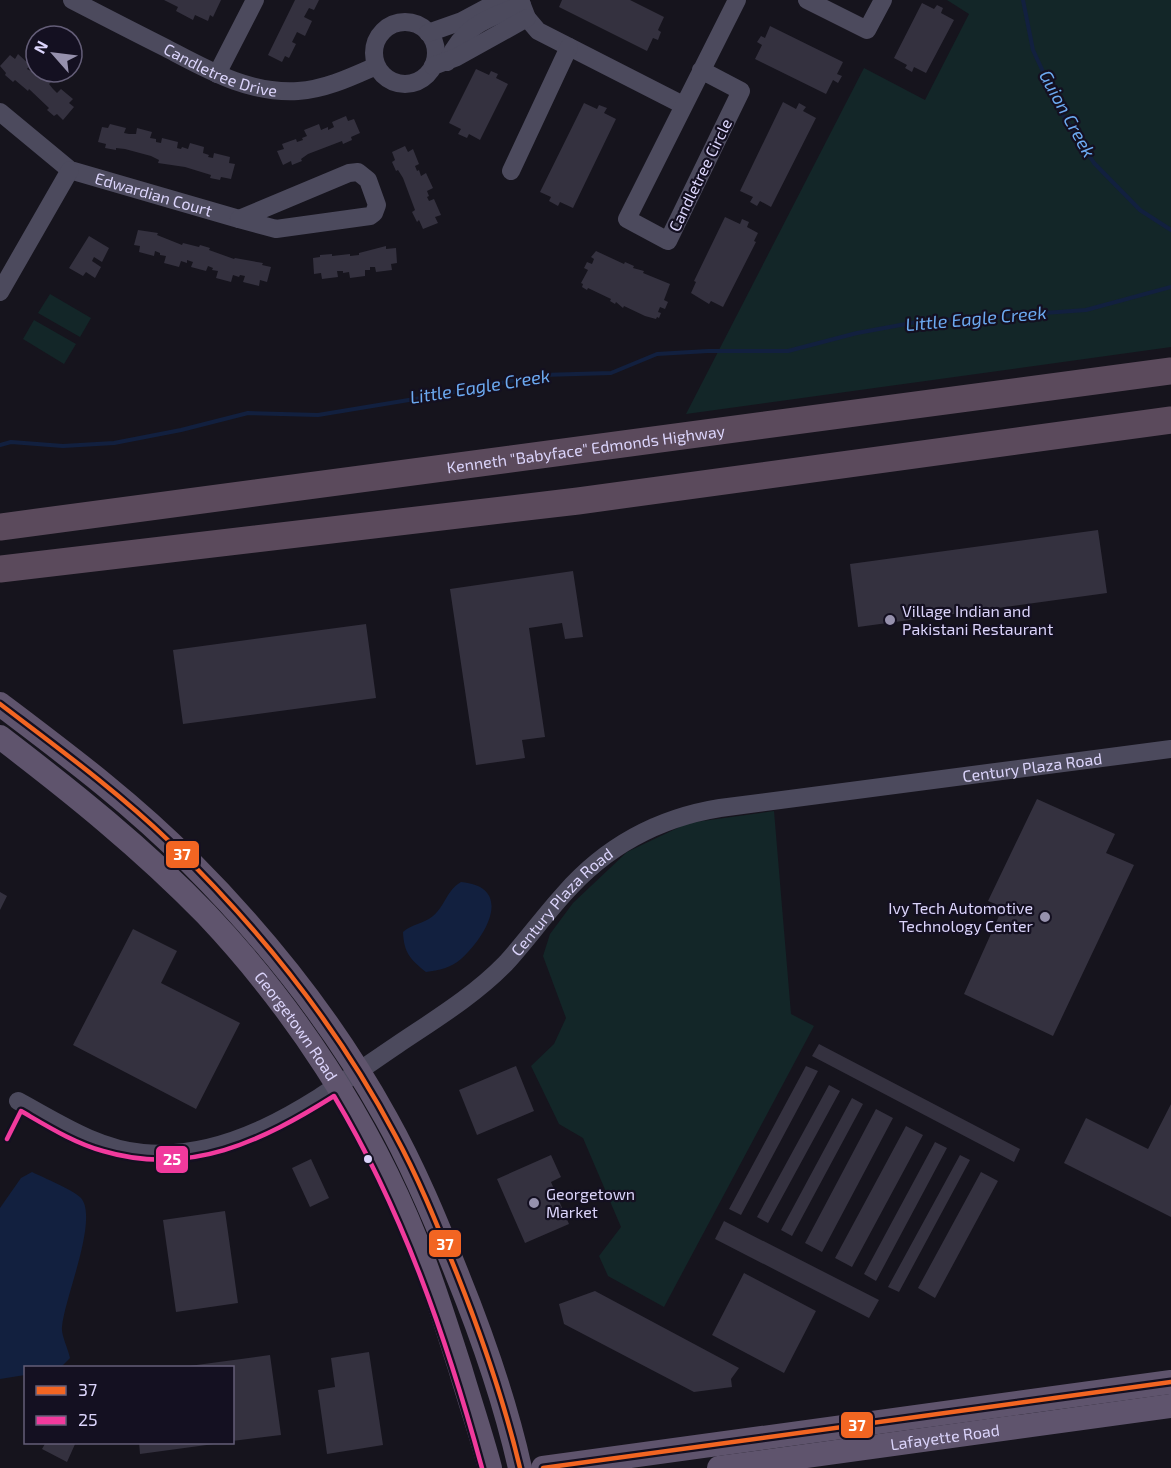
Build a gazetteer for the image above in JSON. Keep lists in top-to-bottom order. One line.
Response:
{"streets":{"highway":["Kenneth \"Babyface\" Edmonds Highway"],"main road":["Georgetown Road","Lafayette Road"],"street":["Candletree Drive","Candletree Circle","Edwardian Court","Century Plaza Road"]},"crossings":[["Century Plaza Road","Georgetown Road"]],"water":["Guion Creek","Little Eagle Creek"],"places":["Village Indian and Pakistani Restaurant","Ivy Tech Automotive Technology Center","Georgetown Market"],"lines":["transit line 37","transit line 25"],"legend":["37","25"],"north":"top left"}
